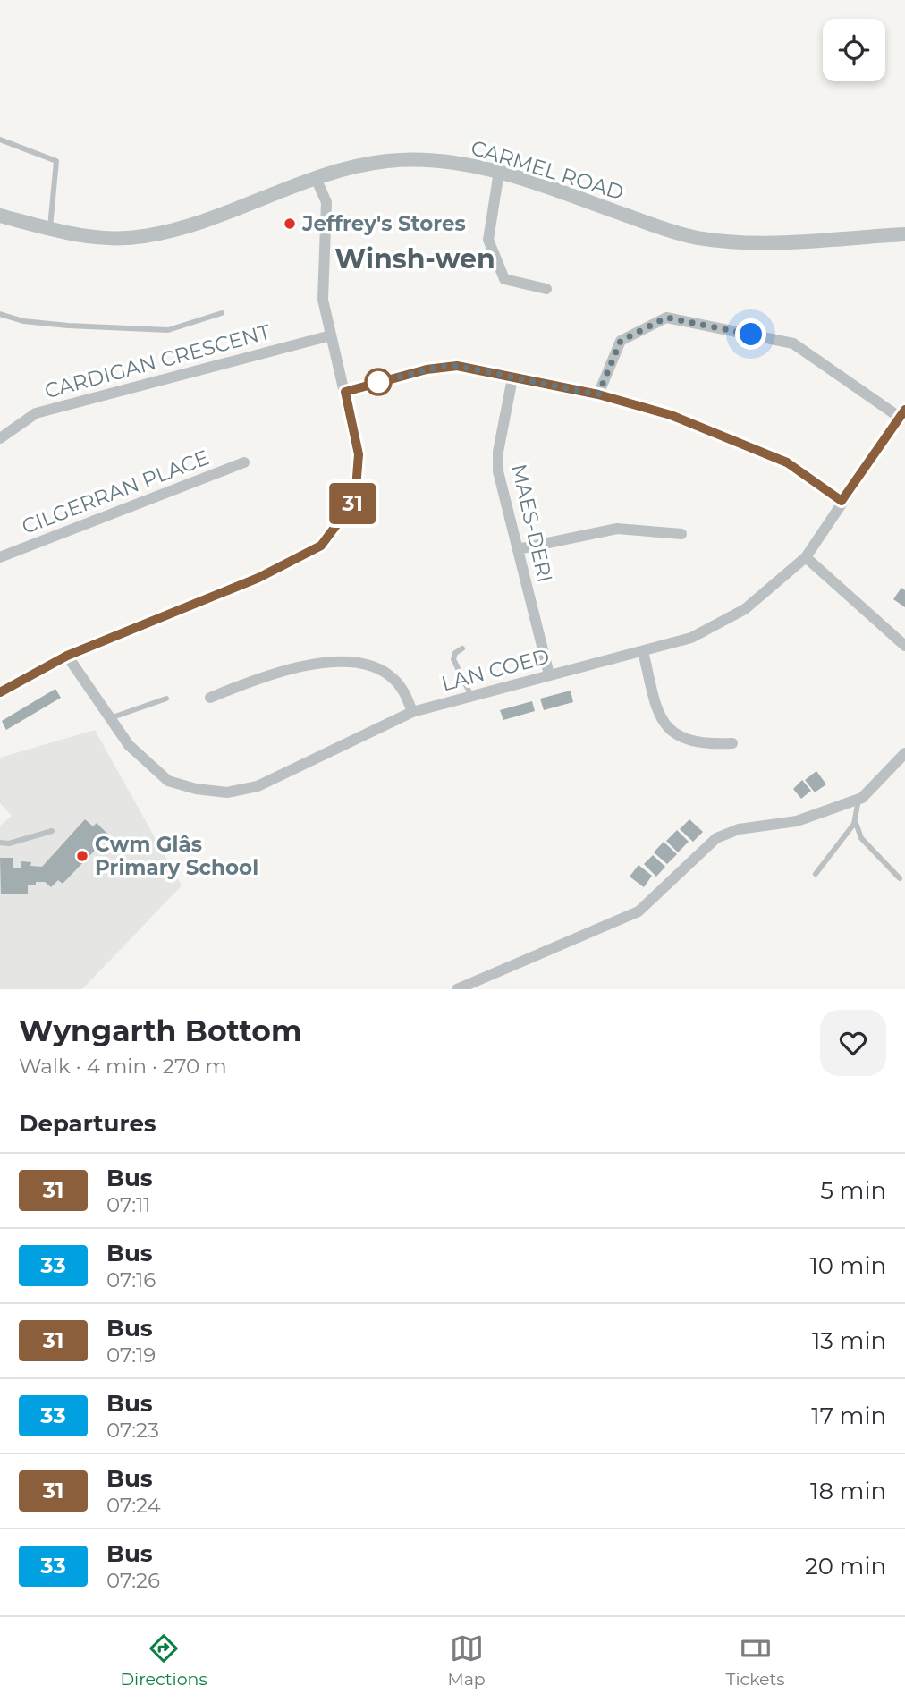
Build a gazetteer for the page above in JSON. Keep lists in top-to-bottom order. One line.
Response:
{"streets":{"street":["CARMEL ROAD","CARDIGAN CRESCENT","CILGERRAN PLACE","MAES-DERI","LAN COED"]},"crossings":[["MAES-DERI","LAN COED"]],"districts":["Winsh-wen"],"places":["Jeffrey's Stores","Cwm Glâs Primary School"],"lines":["bus line 31"],"page":{"on_map":"31","heading":[["Wyngarth Bottom","Walk · 4 min · 270 m"],"Departures"],"list":[{"mark":"31","name":"Bus","note":"07:11","value":"5 min"},{"mark":"33","name":"Bus","note":"07:16","value":"10 min"},{"mark":"31","name":"Bus","note":"07:19","value":"13 min"},{"mark":"33","name":"Bus","note":"07:23","value":"17 min"},{"mark":"31","name":"Bus","note":"07:24","value":"18 min"},{"mark":"33","name":"Bus","note":"07:26","value":"20 min"}],"tabs":["Directions","Map","Tickets"]}}
